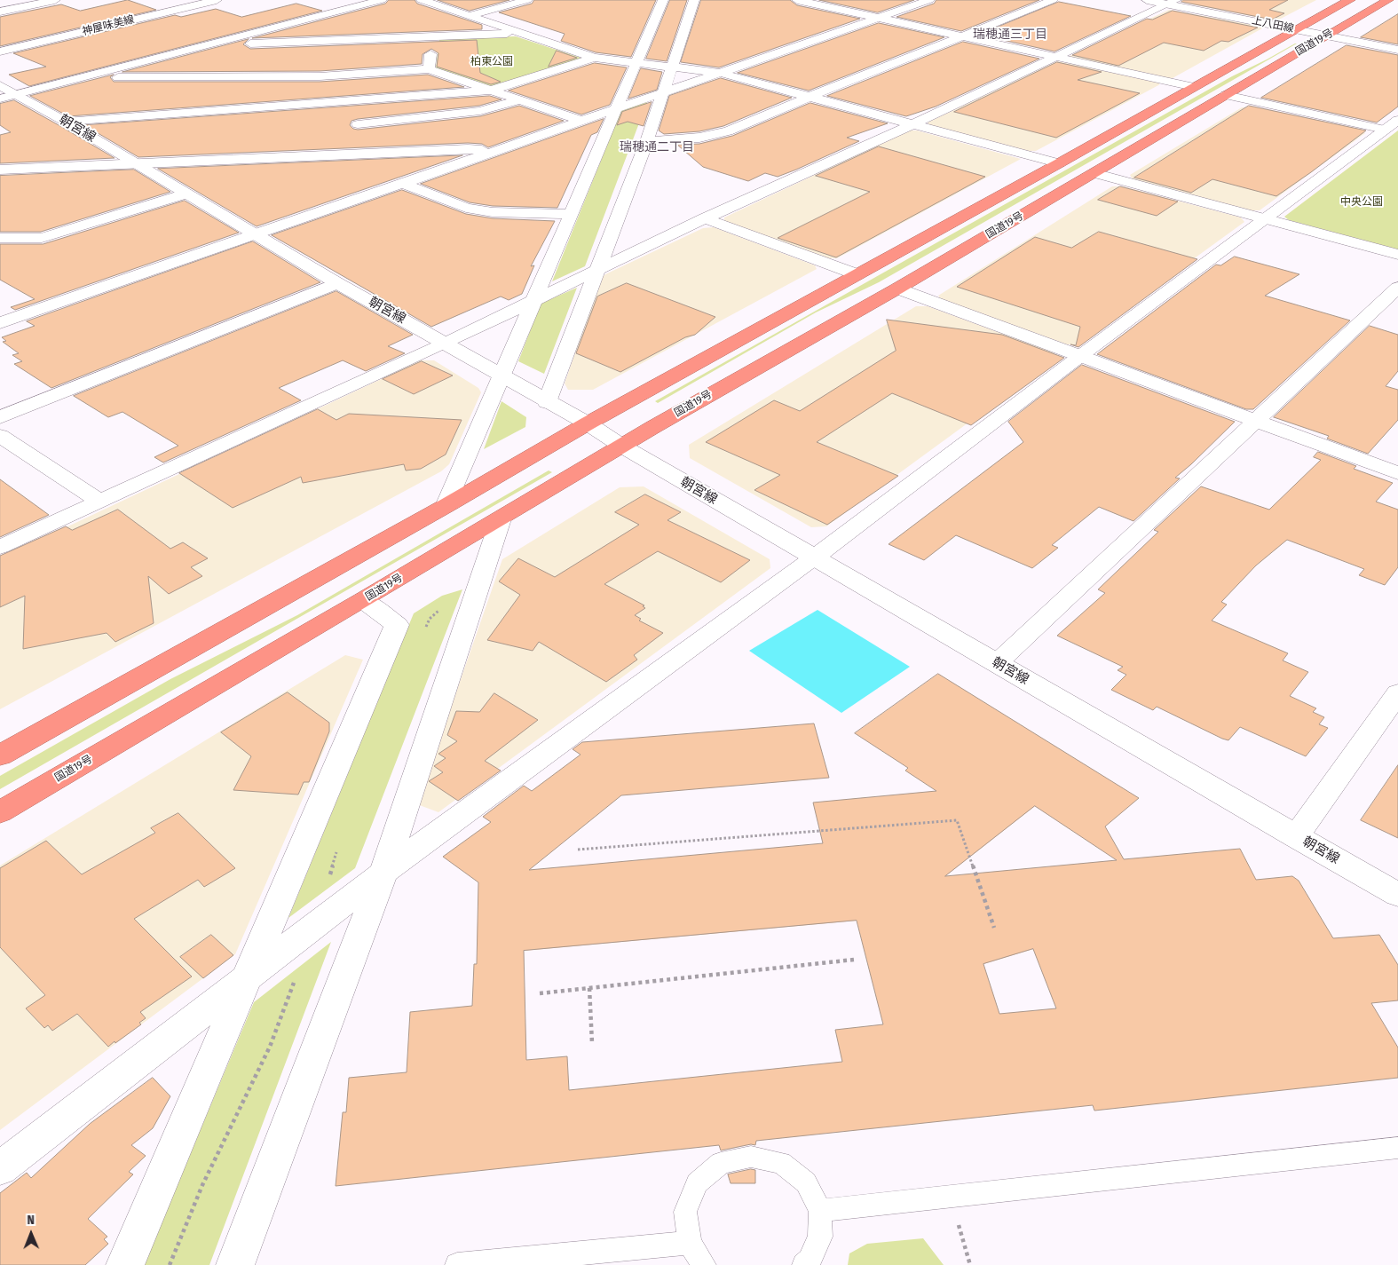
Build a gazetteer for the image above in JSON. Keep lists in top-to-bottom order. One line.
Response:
{"streets":{"highway":["国道19号"],"street":["上八田線","神屋味美線","朝宮線"]},"crossings":[["上八田線","国道19号"],["国道19号","朝宮線"]],"districts":["瑞穂通三丁目","瑞穂通二丁目"],"parks":["柏東公園","中央公園"],"north":"top"}
